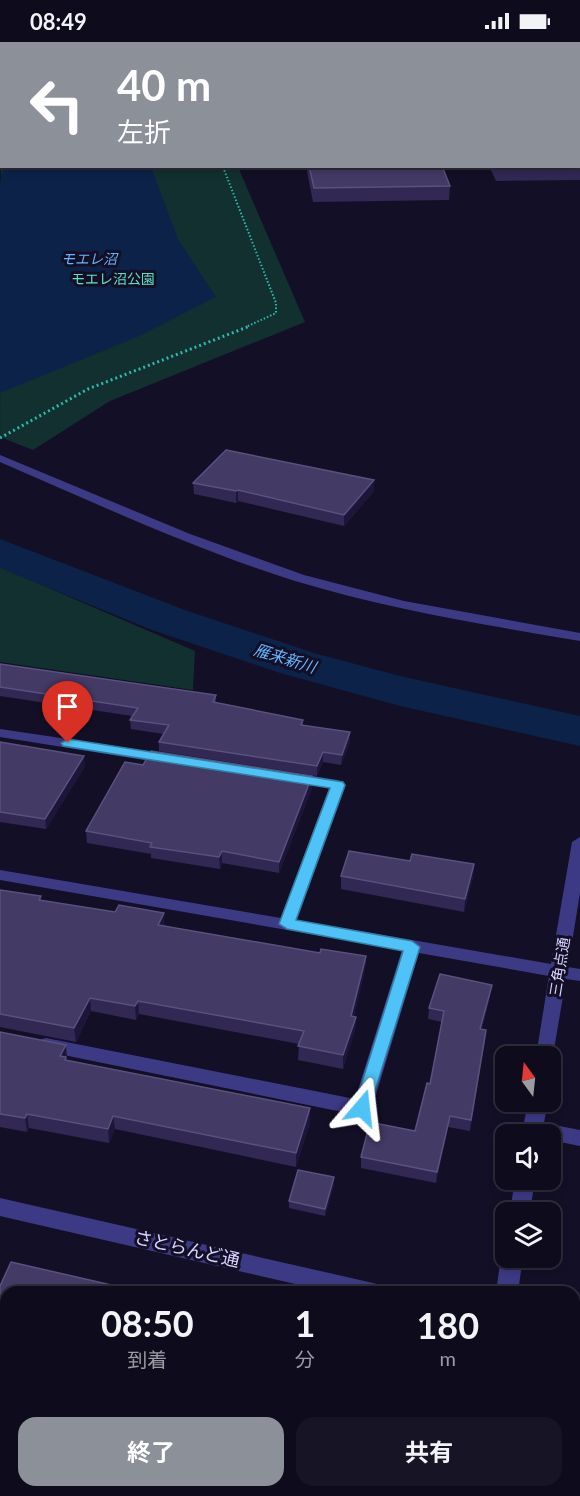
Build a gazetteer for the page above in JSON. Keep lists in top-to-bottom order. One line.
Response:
{"streets":{"street":["三角点通","さとらんど通"]},"water":["モエレ沼","雁来新川"],"parks":["モエレ沼公園"],"north":"top","page":{"status":"08:49","turn":["40 m","左折"],"eta":["08:50","到着","1","分","180","m"],"buttons":["終了","共有"]}}
